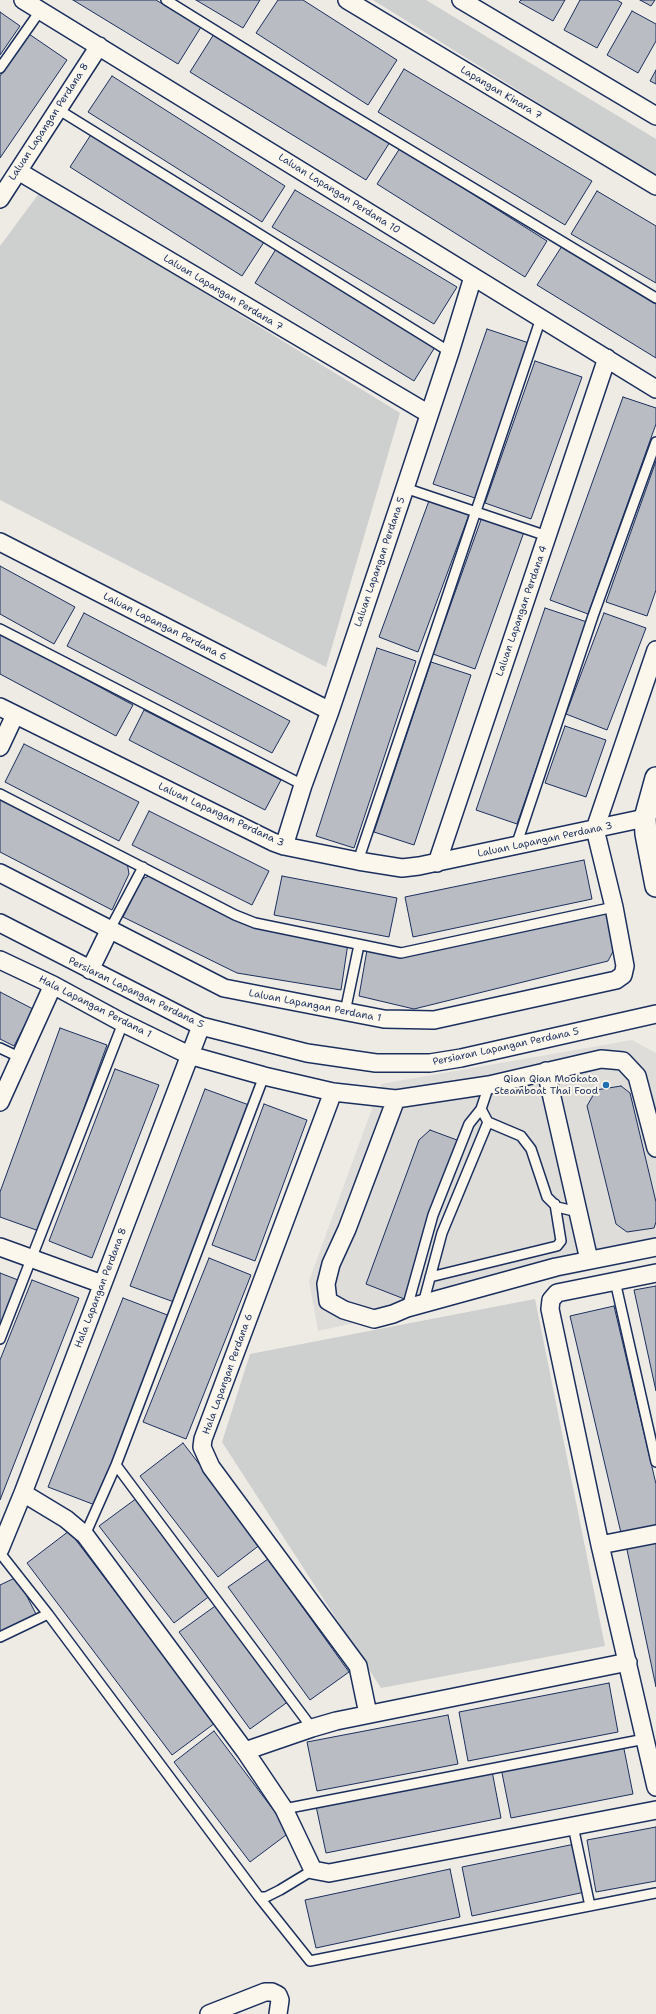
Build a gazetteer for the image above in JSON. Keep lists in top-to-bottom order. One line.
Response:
{"streets":{"street":["Lapangan Kinara 7","Laluan Lapangan Perdana 8","Laluan Lapangan Perdana 10","Laluan Lapangan Perdana 7","Laluan Lapangan Perdana 5","Laluan Lapangan Perdana 4","Laluan Lapangan Perdana 6","Laluan Lapangan Perdana 3","Persiaran Lapangan Perdana 5","Laluan Lapangan Perdana 1","Hala Lapangan Perdana 1","Hala Lapangan Perdana 8","Hala Lapangan Perdana 6"]},"crossings":[["Laluan Lapangan Perdana 8","Laluan Lapangan Perdana 10"],["Laluan Lapangan Perdana 8","Laluan Lapangan Perdana 7"],["Laluan Lapangan Perdana 10","Laluan Lapangan Perdana 5"],["Laluan Lapangan Perdana 10","Laluan Lapangan Perdana 4"],["Laluan Lapangan Perdana 7","Laluan Lapangan Perdana 5"],["Laluan Lapangan Perdana 5","Laluan Lapangan Perdana 6"],["Laluan Lapangan Perdana 5","Laluan Lapangan Perdana 3"],["Laluan Lapangan Perdana 4","Laluan Lapangan Perdana 3"],["Laluan Lapangan Perdana 3","Laluan Lapangan Perdana 1"],["Persiaran Lapangan Perdana 5","Hala Lapangan Perdana 8"],["Hala Lapangan Perdana 1","Hala Lapangan Perdana 8"],["Hala Lapangan Perdana 1","Hala Lapangan Perdana 6"]],"places":["Qian Qian Mookata Steamboat Thai Food"]}
